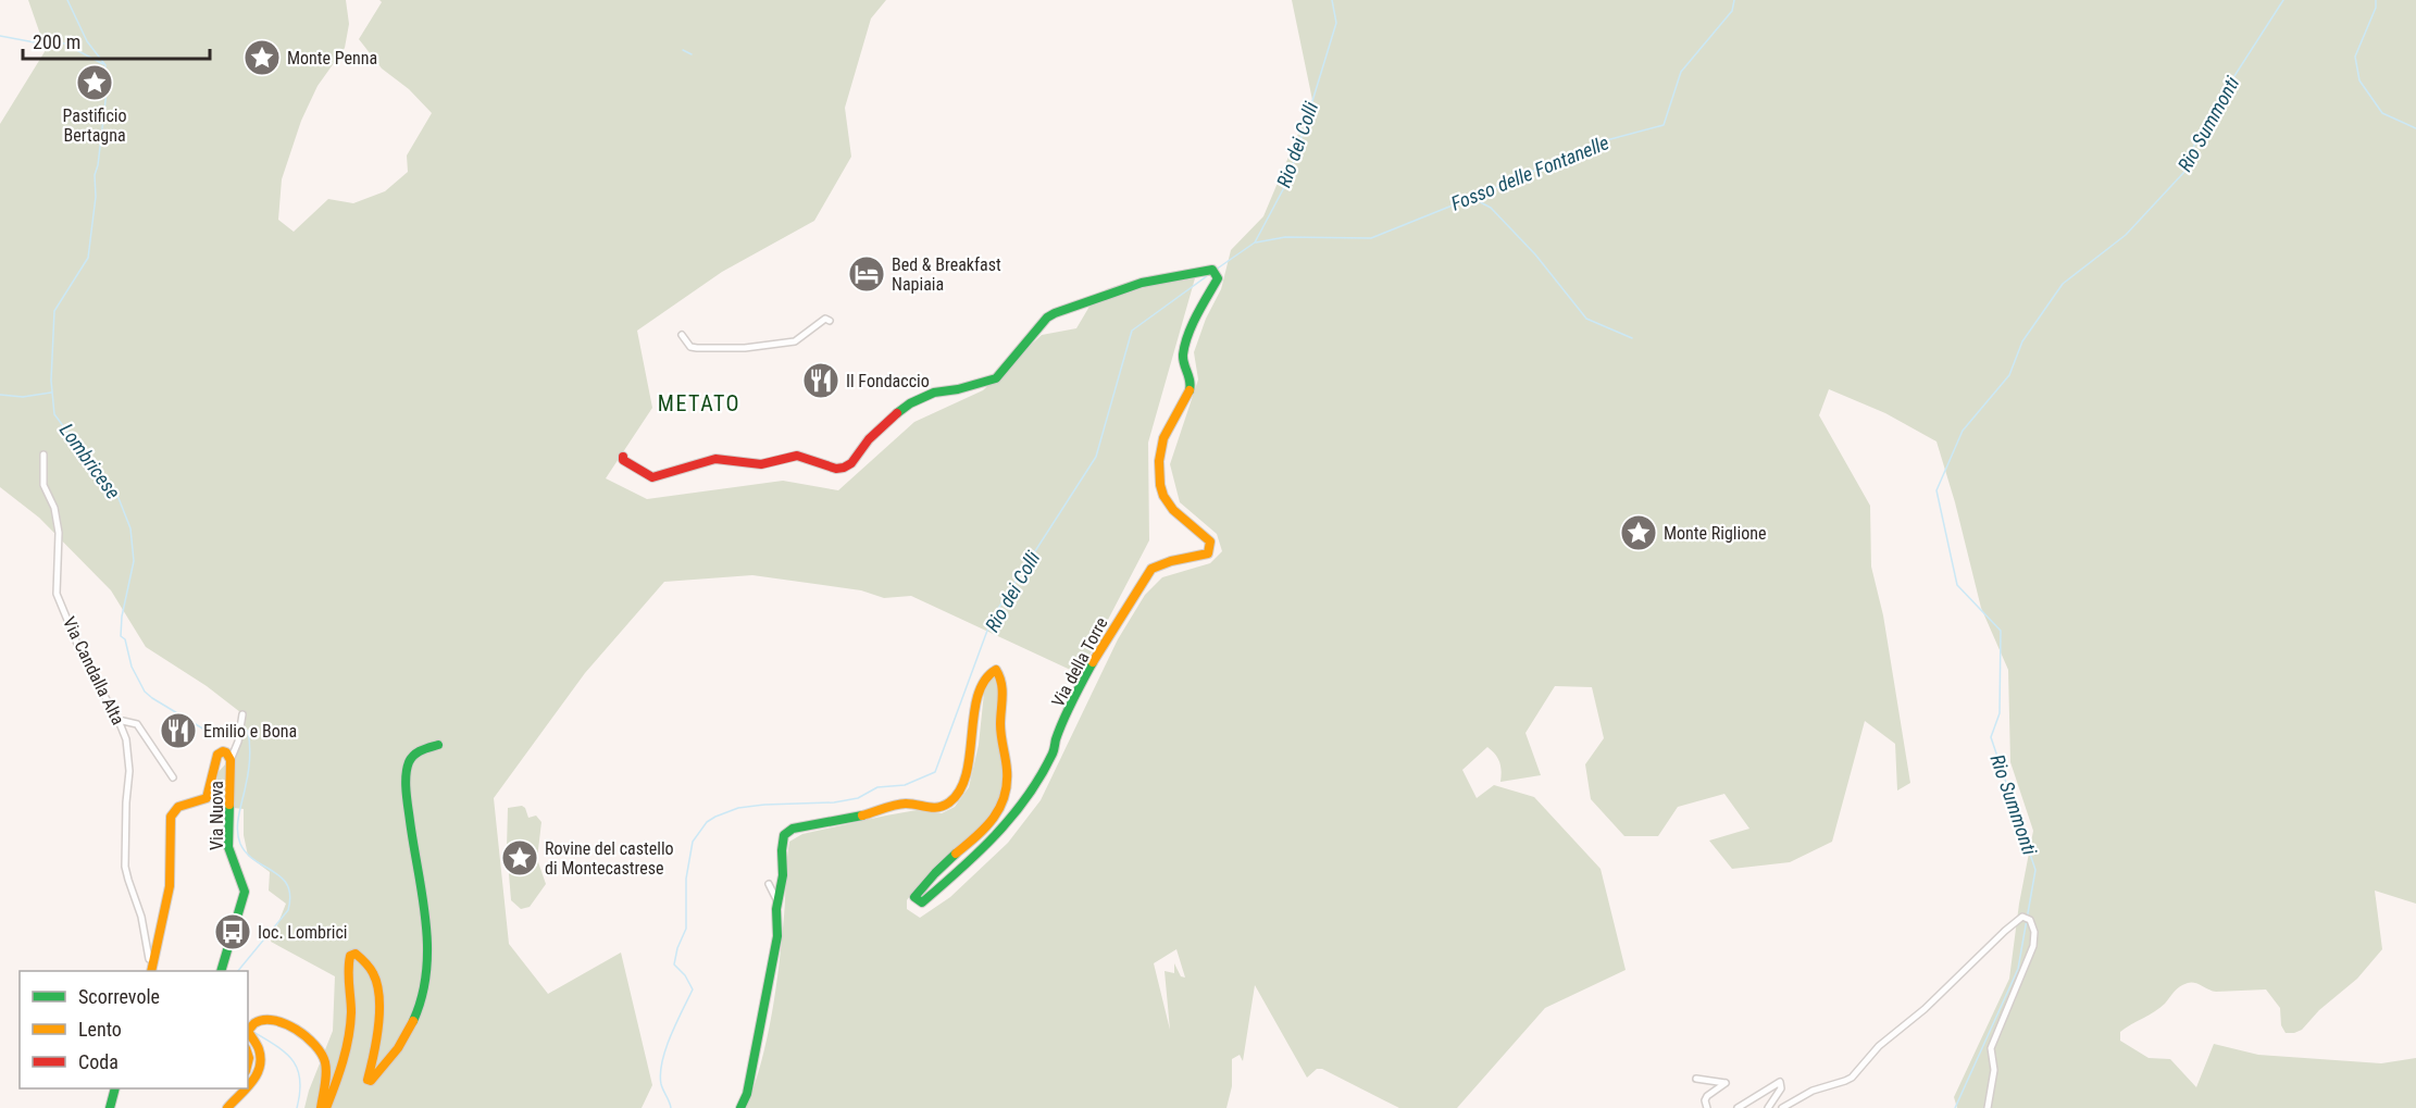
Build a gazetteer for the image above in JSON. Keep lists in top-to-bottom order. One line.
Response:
{"streets":{"street":["Via della Torre","Via Candalla Alta","Via Nuova"]},"crossings":[["Via Candalla Alta","Via Nuova"]],"districts":["METATO"],"water":["Rio Summonti","Rio dei Colli","Fosso delle Fontanelle","Lombricese"],"places":{"place":["Monte Penna","Pastificio Bertagna","Monte Riglione","Rovine del castello di Montecastrese"],"hotel":["Bed & Breakfast Napiaia"],"restaurant":["Il Fondaccio","Emilio e Bona"],"bus stop":["Ioc. Lombrici"]},"legend":["Scorrevole","Lento","Coda"],"scale_bar":"200 m"}
